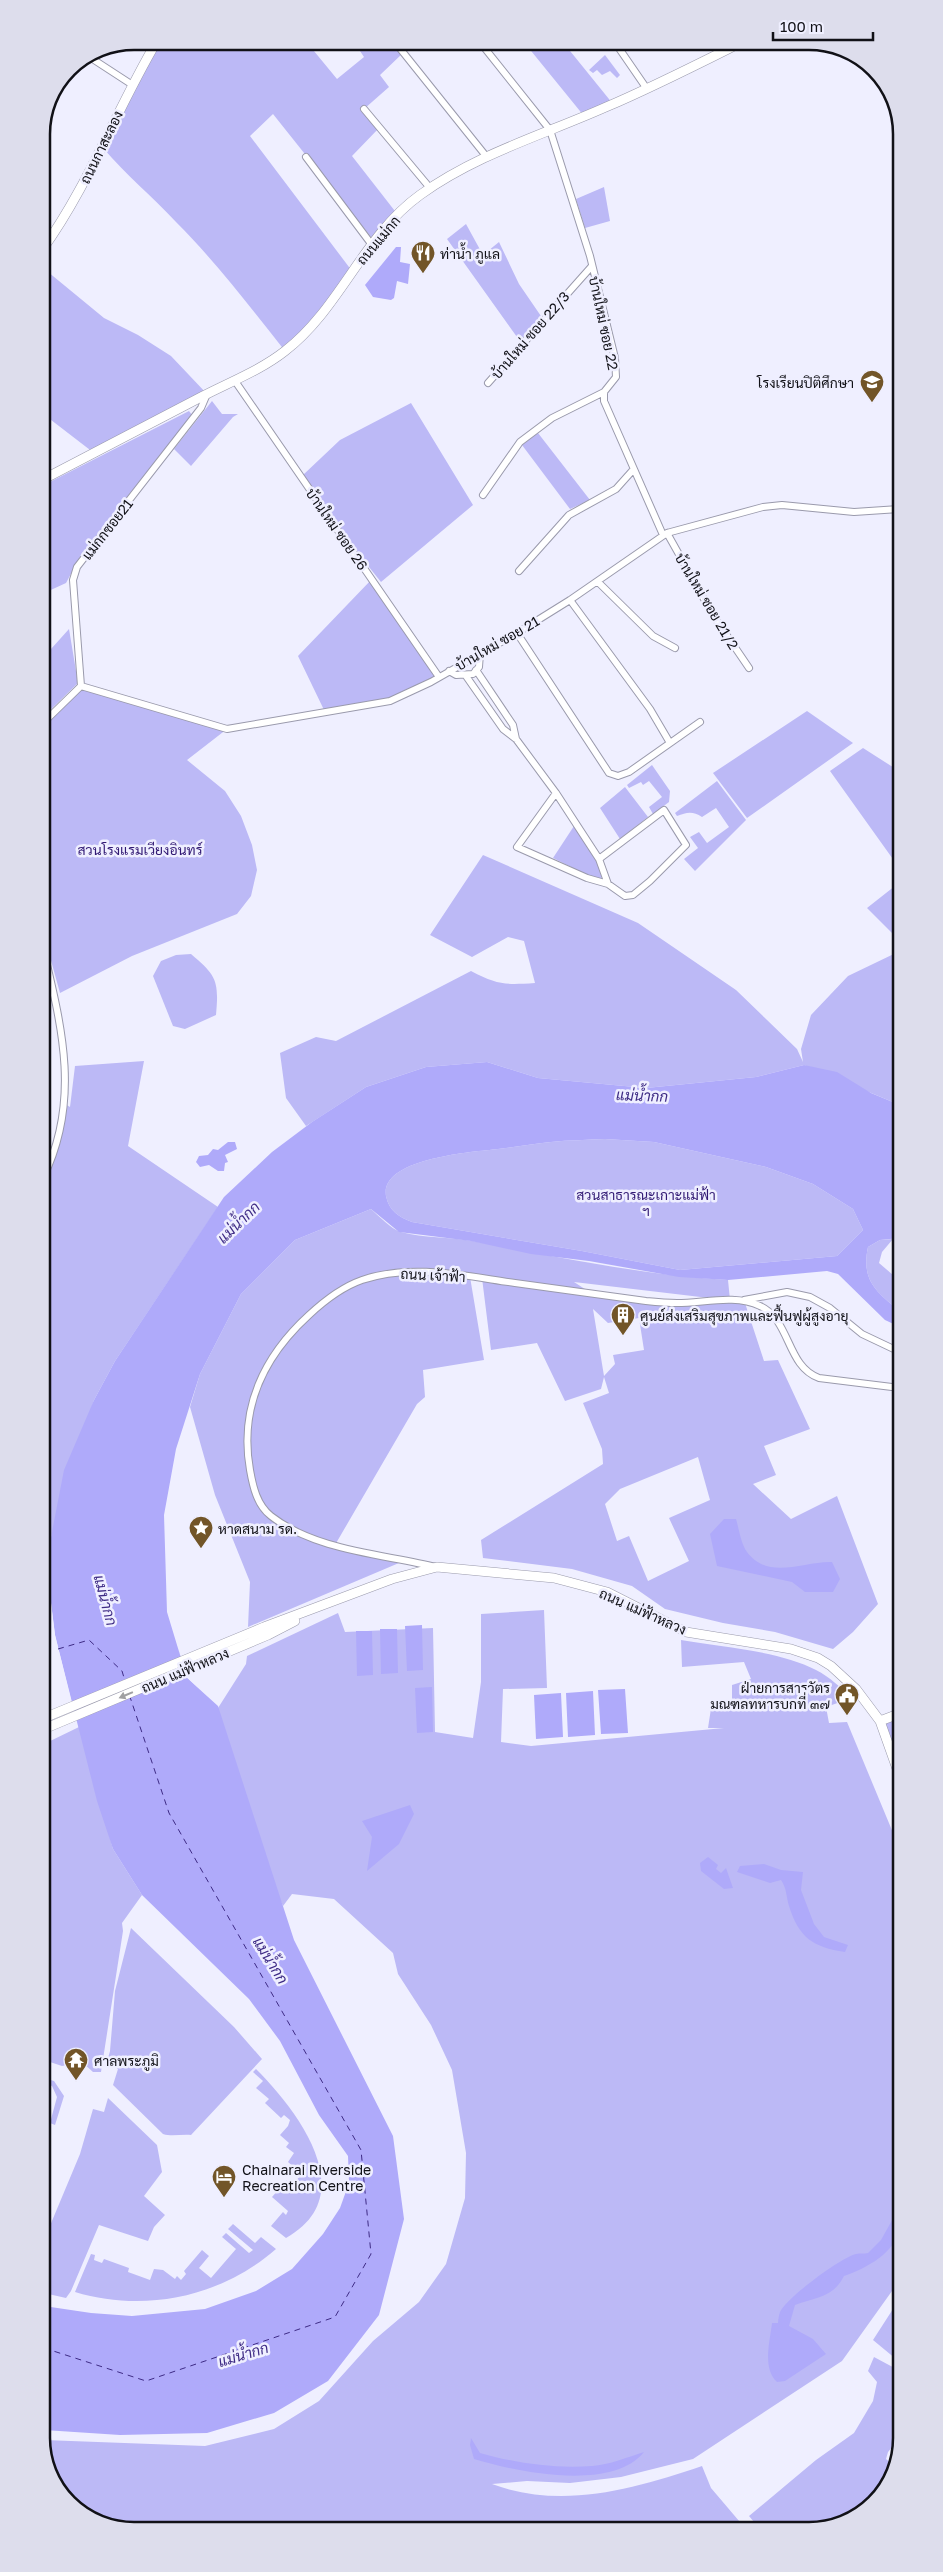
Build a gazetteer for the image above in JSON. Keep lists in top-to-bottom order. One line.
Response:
{"streets":{"street":["ถนนกาสะลอง","ถนนแม่กก","บ้านใหม่ ซอย 22","บ้านใหม่ ซอย 22/3","แม่กกซอย21","บ้านใหม่ ซอย 26","บ้านใหม่ ซอย 21/2","บ้านใหม่ ซอย 21","ถนน เจ้าฟ้า","ถนน แม่ฟ้าหลวง"]},"crossings":[["ถนนแม่กก","บ้านใหม่ ซอย 22"],["ถนนแม่กก","แม่กกซอย21"],["ถนนแม่กก","บ้านใหม่ ซอย 26"],["บ้านใหม่ ซอย 22","บ้านใหม่ ซอย 22/3"],["บ้านใหม่ ซอย 22","บ้านใหม่ ซอย 21/2"],["บ้านใหม่ ซอย 22","บ้านใหม่ ซอย 21"],["แม่กกซอย21","บ้านใหม่ ซอย 21"],["บ้านใหม่ ซอย 26","บ้านใหม่ ซอย 21"],["บ้านใหม่ ซอย 21/2","บ้านใหม่ ซอย 21"],["ถนน เจ้าฟ้า","ถนน แม่ฟ้าหลวง"]],"water":["แม่น้ำกก"],"parks":["สวนโรงแรมเวียงอินทร์","สวนสาธารณะเกาะแม่ฟ้า ฯ"],"places":{"restaurant":["ท่าน้ำ ภูแล"],"school or university":["โรงเรียนปิติศึกษา"],"building":["ศูนย์ส่งเสริมสุขภาพและฟื้นฟูผู้สูงอายุ"],"place":["หาดสนาม รด."],"public building":["ฝ่ายการสารวัตร มณฑลทหารบกที่ ๓๗"],"temple":["ศาลพระภูมิ"],"hotel":["Chainarai Riverside Recreation Centre"]},"scale_bar":"100 m"}
